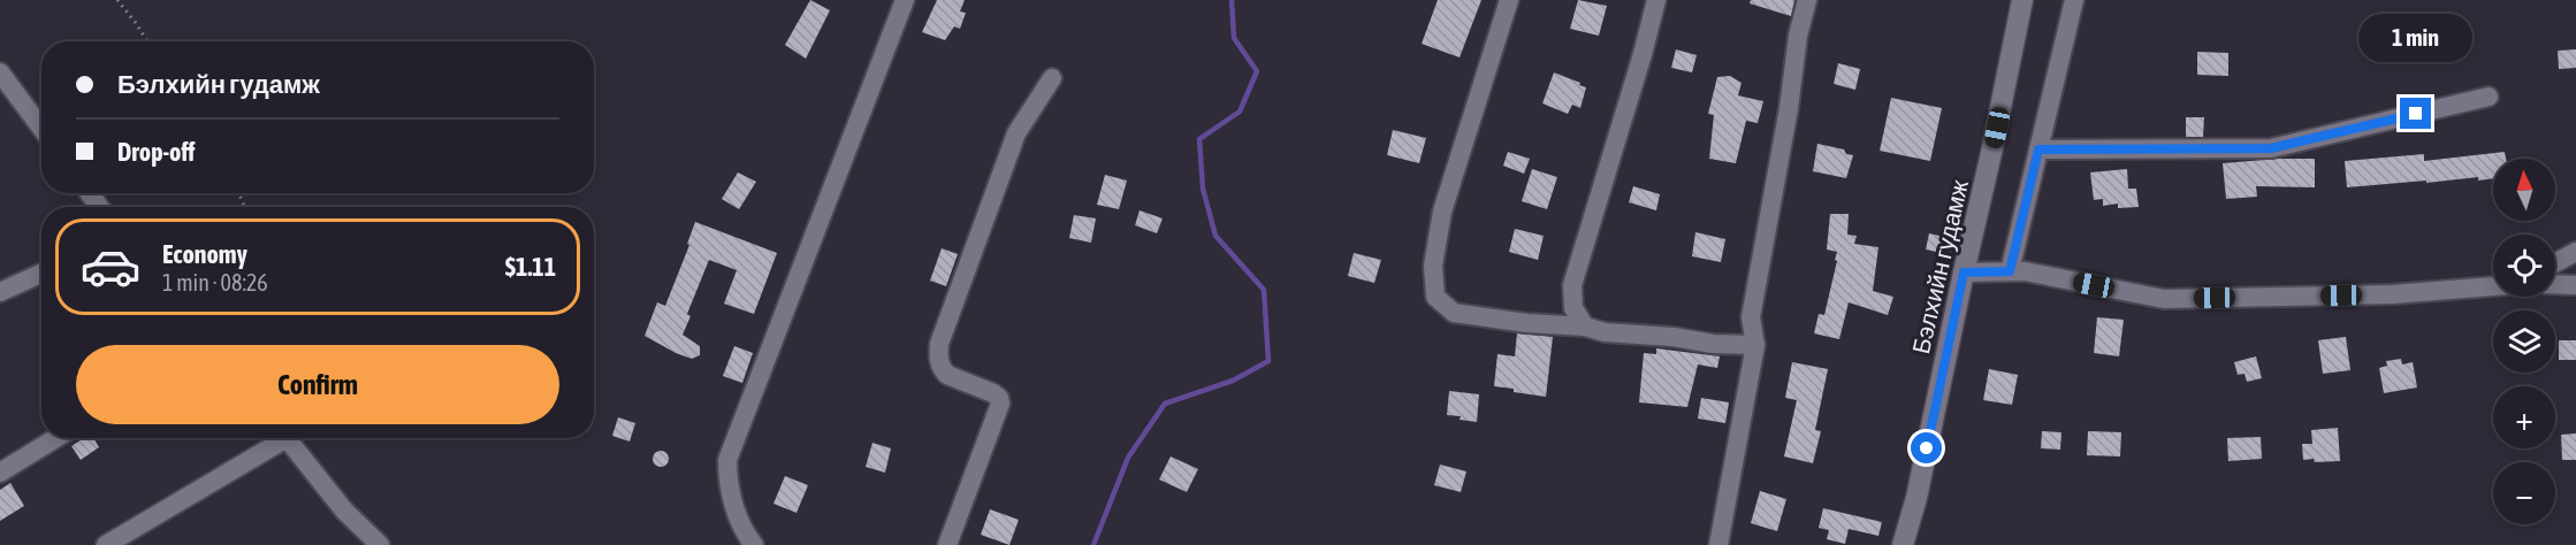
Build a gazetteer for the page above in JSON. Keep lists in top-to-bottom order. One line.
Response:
{"streets":{"main road":["Бэлхийн гудамж"]},"north":"top","page":{"bubble":"1 min","banner":["Бэлхийн гудамж","Drop-off"],"map_buttons":["+","−"],"list":[{"name":"Economy","note":"1 min · 08:26","value":"$1.11"}],"buttons":"Confirm"}}
